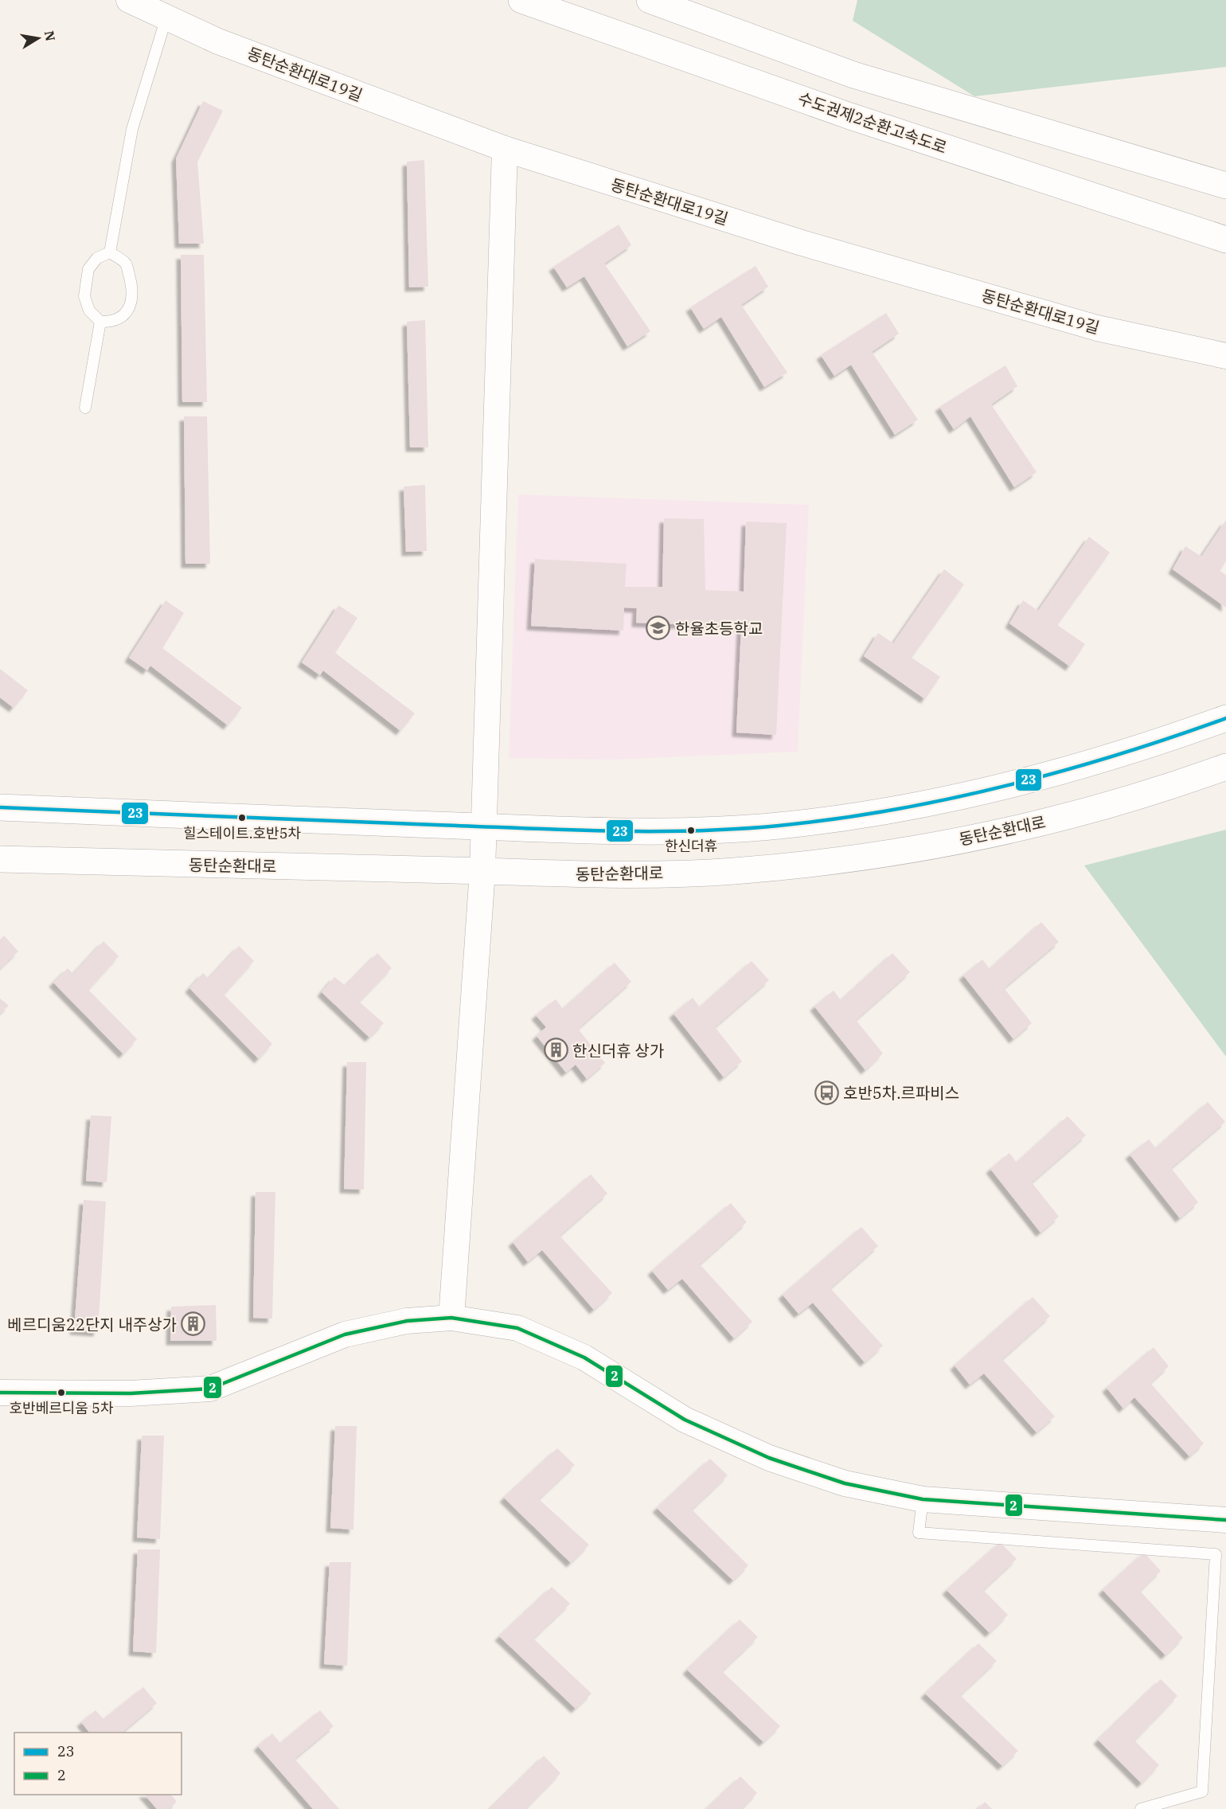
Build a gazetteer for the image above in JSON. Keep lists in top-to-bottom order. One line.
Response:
{"streets":{"main road":["수도권제2순환고속도로","동탄순환대로"],"street":["동탄순환대로19길"]},"places":{"school or university":["한율초등학교"],"other":["힐스테이트.호반5차","한신더휴","호반베르디움 5차"],"building":["한신더휴 상가","베르디움22단지 내주상가"],"bus stop":["호반5차.르파비스"]},"lines":["transit line 23","transit line 2"],"legend":["23","2"],"north":"right"}
